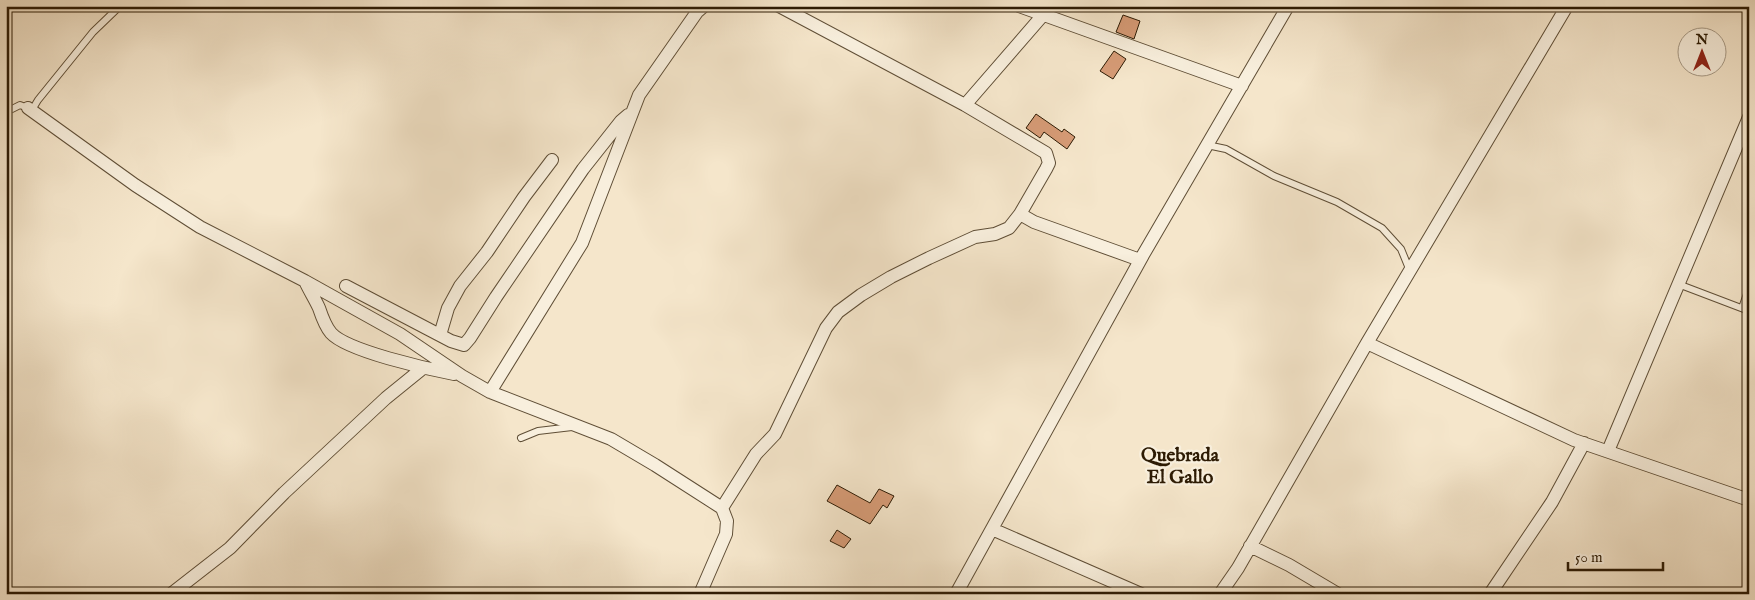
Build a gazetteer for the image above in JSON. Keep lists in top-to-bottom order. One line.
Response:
{"districts":["Quebrada El Gallo"],"scale_bar":"50 m","north":"top"}
